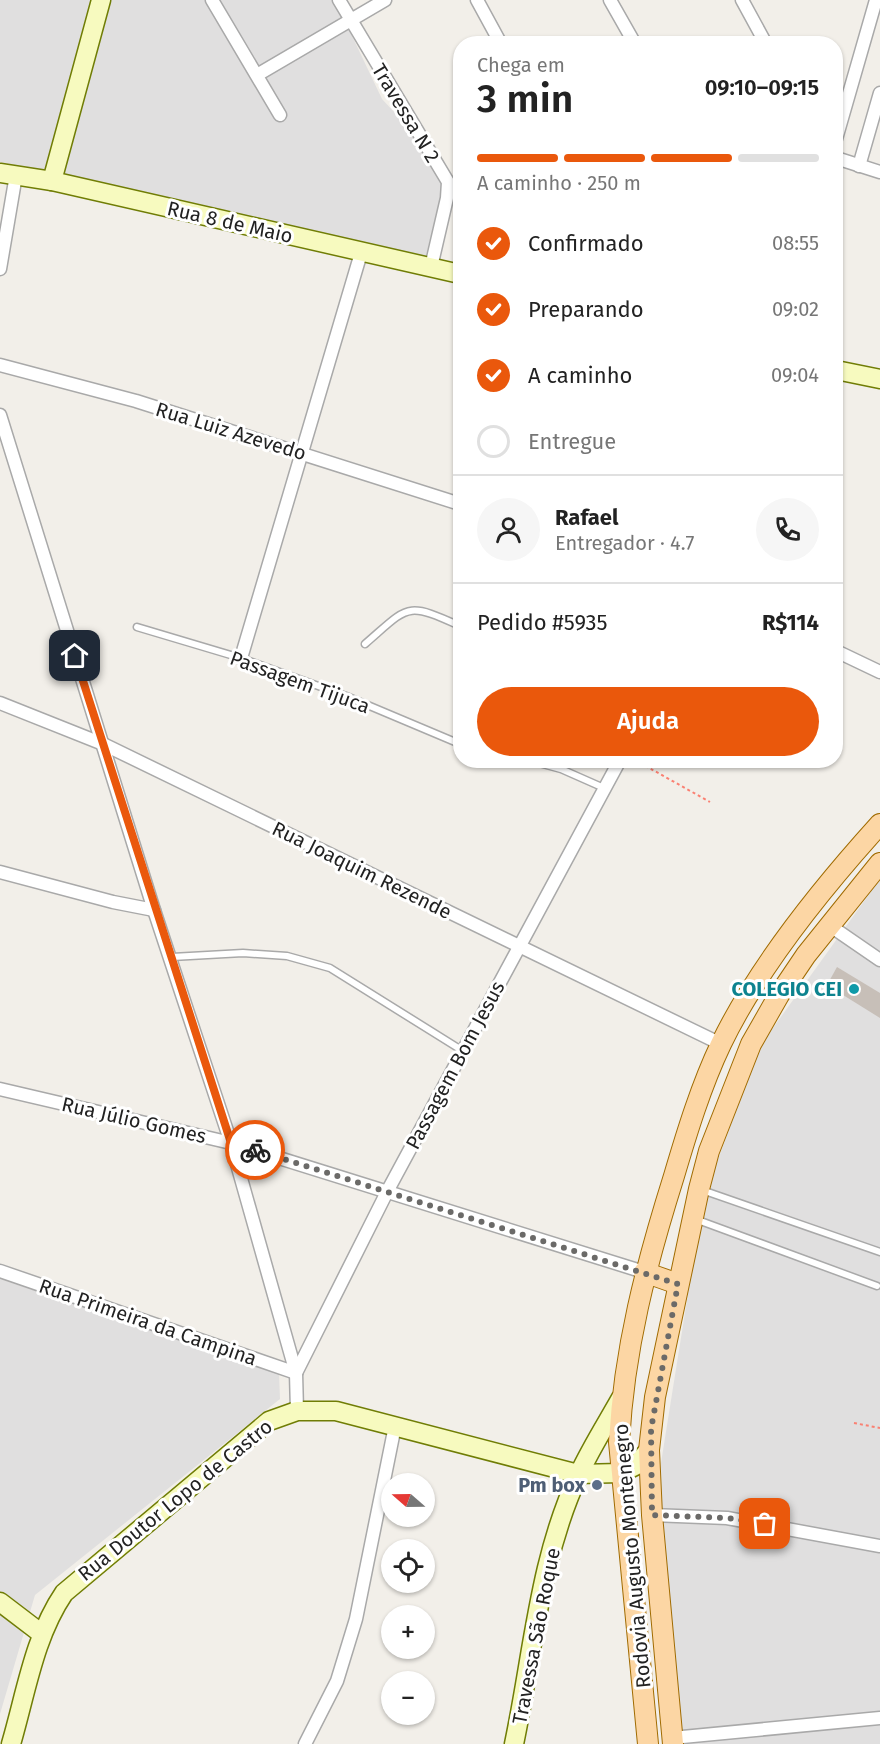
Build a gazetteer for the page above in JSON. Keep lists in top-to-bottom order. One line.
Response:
{"streets":{"main road":["Rua 8 de Maio","Rua Doutor Lopo de Castro","Rodovia Augusto Montenegro","Travessa São Roque"],"street":["Travessa N 2","Rua Luiz Azevedo","Rua Joaquim Rezende","Passagem Bom Jesus","Rua Júlio Gomes","Rua Primeira da Campina"],"lane":["Passagem Tijuca"]},"crossings":[["Travessa N 2","Rua 8 de Maio"],["Rua Joaquim Rezende","Passagem Bom Jesus"],["Rua Joaquim Rezende","Rodovia Augusto Montenegro"],["Passagem Bom Jesus","Rua Júlio Gomes"],["Passagem Bom Jesus","Rua Primeira da Campina"],["Rua Júlio Gomes","Rodovia Augusto Montenegro"],["Rua Doutor Lopo de Castro","Rodovia Augusto Montenegro"],["Rua Doutor Lopo de Castro","Travessa São Roque"],["Rodovia Augusto Montenegro","Travessa São Roque"]],"places":["COLEGIO CEI","Pm box"],"north":"left","page":{"heading":["3 min","Chega em","09:10–09:15"],"panel":["Rafael","Entregador · 4.7","Pedido #5935","R$114"],"bar":"A caminho · 250 m","list":[["Confirmado","08:55"],["Preparando","09:02"],["A caminho","09:04"],"Entregue"],"buttons":"Ajuda","map_buttons":["+","−"]}}
